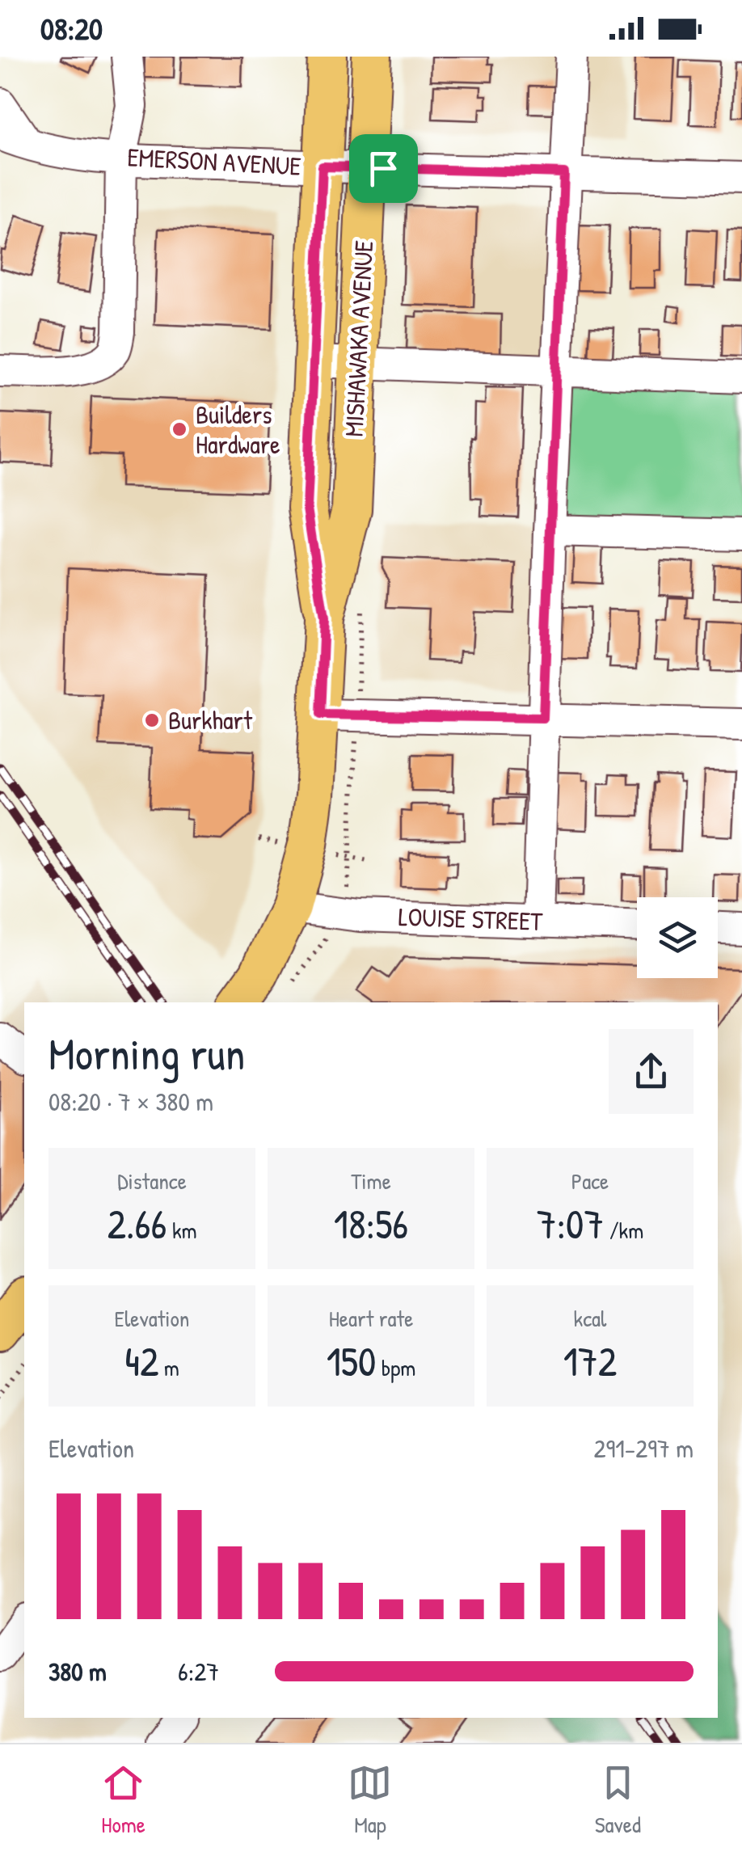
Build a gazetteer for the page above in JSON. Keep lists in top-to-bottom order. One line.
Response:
{"streets":{"main road":["MISHAWAKA AVENUE"],"street":["EMERSON AVENUE","LOUISE STREET"]},"crossings":[["EMERSON AVENUE","MISHAWAKA AVENUE"],["MISHAWAKA AVENUE","LOUISE STREET"]],"places":["Builders Hardware","Burkhart"],"page":{"status":"08:20","heading":["Morning run","08:20 · 7 × 380 m"],"stats":[["Distance","2.66 km"],["Time","18:56"],["Pace","7:07 /km"],["Elevation","42 m"],["Heart rate","150 bpm"],["kcal","172"]],"chart":["Elevation","291–297 m"],"list":[{"name":"380 m","note":"6:27"}],"tabs":["Home","Map","Saved"]}}
